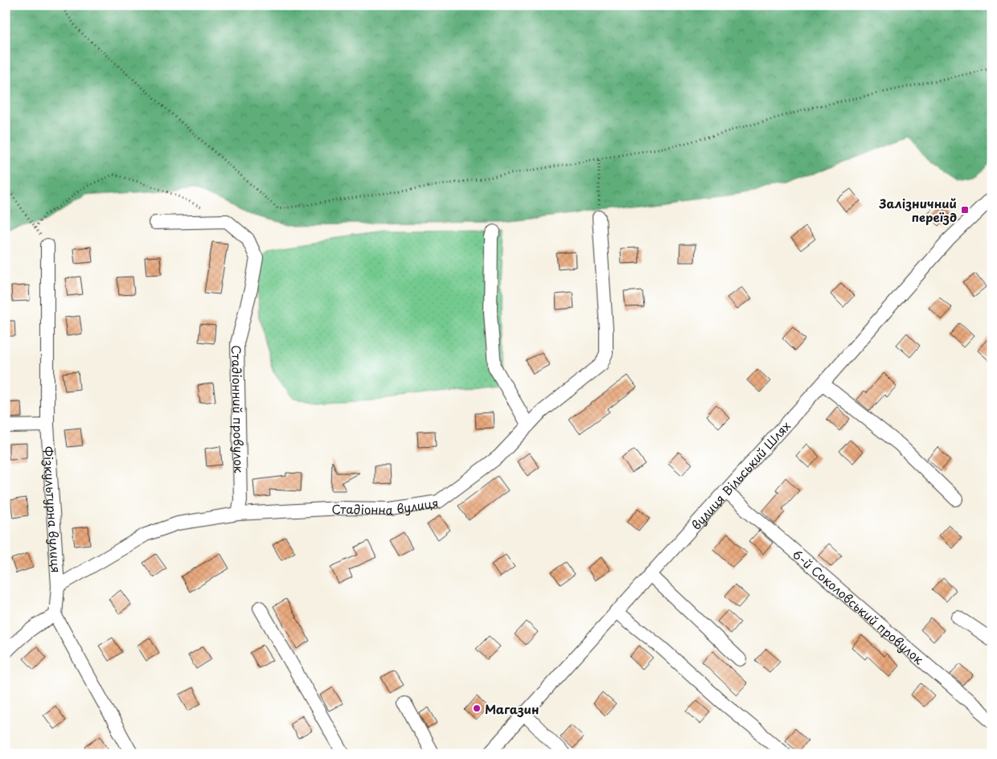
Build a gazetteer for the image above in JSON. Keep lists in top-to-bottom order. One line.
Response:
{"streets":{"street":["Стадіонний провулок","вулиця Вільський Шлях","Стадіонна вулиця","Фізкультурна вулиця","6-й Соколовський провулок"]},"crossings":[["Стадіонний провулок","Стадіонна вулиця"],["вулиця Вільський Шлях","6-й Соколовський провулок"],["Стадіонна вулиця","Фізкультурна вулиця"]],"places":{"transit":["Залізничний переїзд"],"other":["Магазин"]}}
